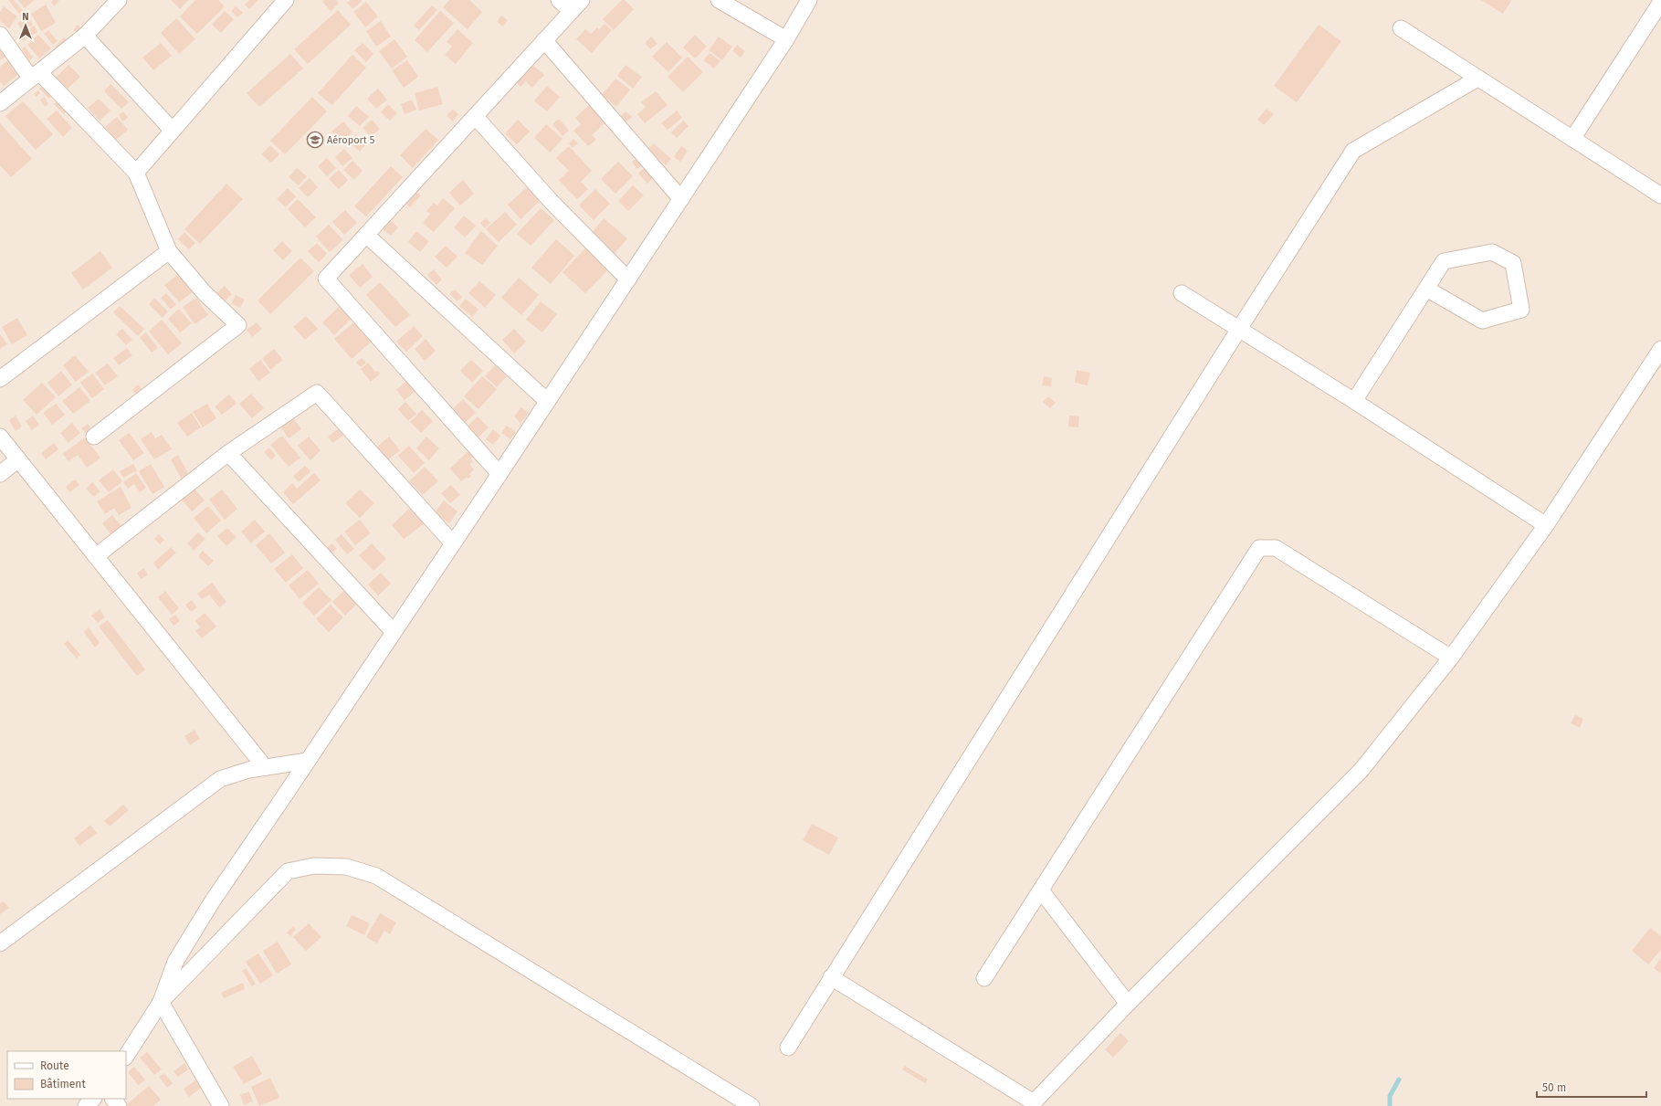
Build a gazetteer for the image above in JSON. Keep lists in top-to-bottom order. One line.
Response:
{"places":{"school or university":["Aéroport 5"]},"legend":["Route","Bâtiment"],"scale_bar":"50 m","north":"top"}
